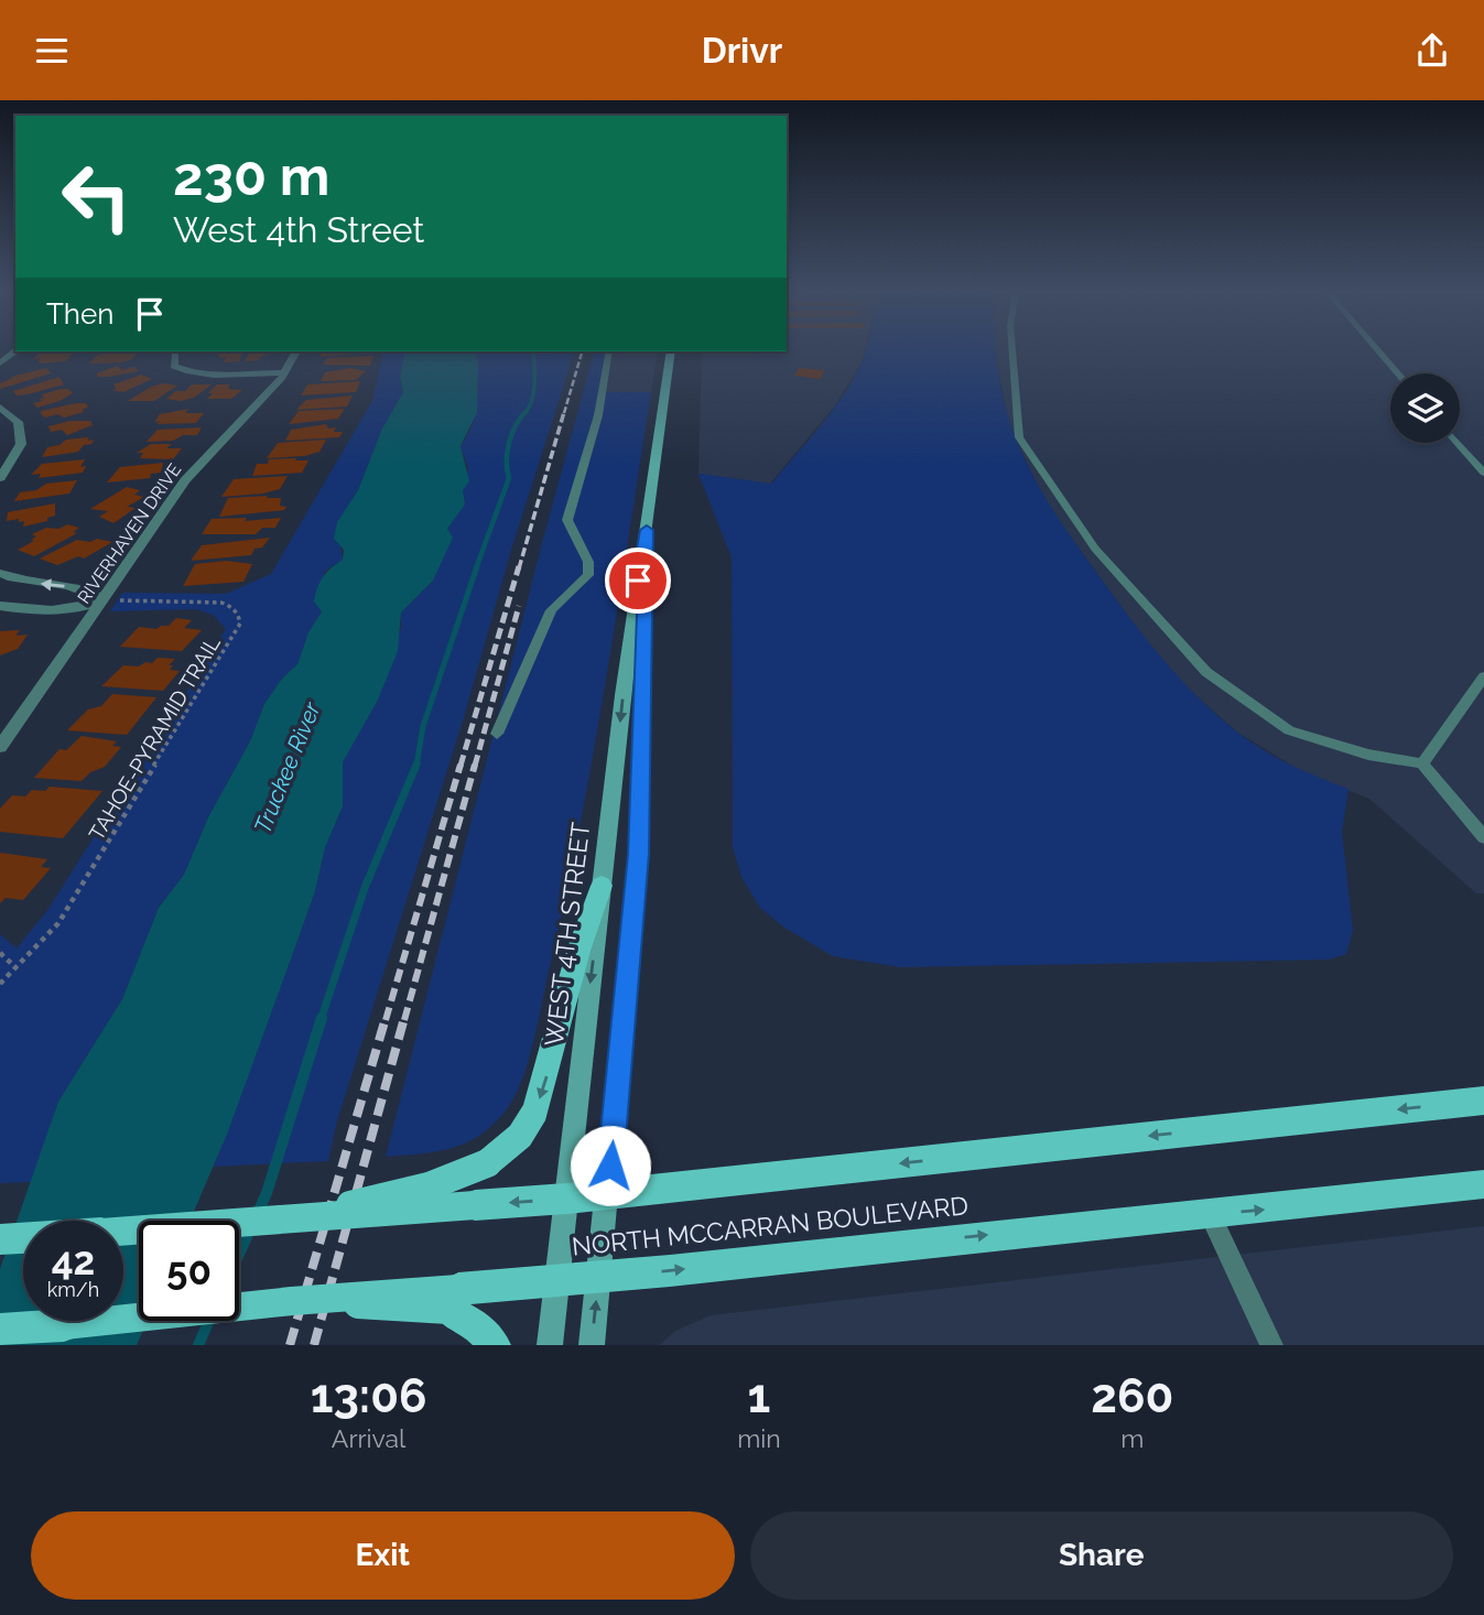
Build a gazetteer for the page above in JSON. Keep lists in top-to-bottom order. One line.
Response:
{"streets":{"main road":["WEST 4TH STREET","NORTH MCCARRAN BOULEVARD"],"street":["RIVERHAVEN DRIVE"],"path":["TAHOE-PYRAMID TRAIL"]},"crossings":[["RIVERHAVEN DRIVE","TAHOE-PYRAMID TRAIL"],["WEST 4TH STREET","NORTH MCCARRAN BOULEVARD"]],"water":["Truckee River"],"page":{"header":"Drivr","turn":["230 m","West 4th Street"],"then":"Then","speed":"42 km/h","limit":"50","eta":["13:06","Arrival","1","min","260","m"],"buttons":["Exit","Share"]}}
